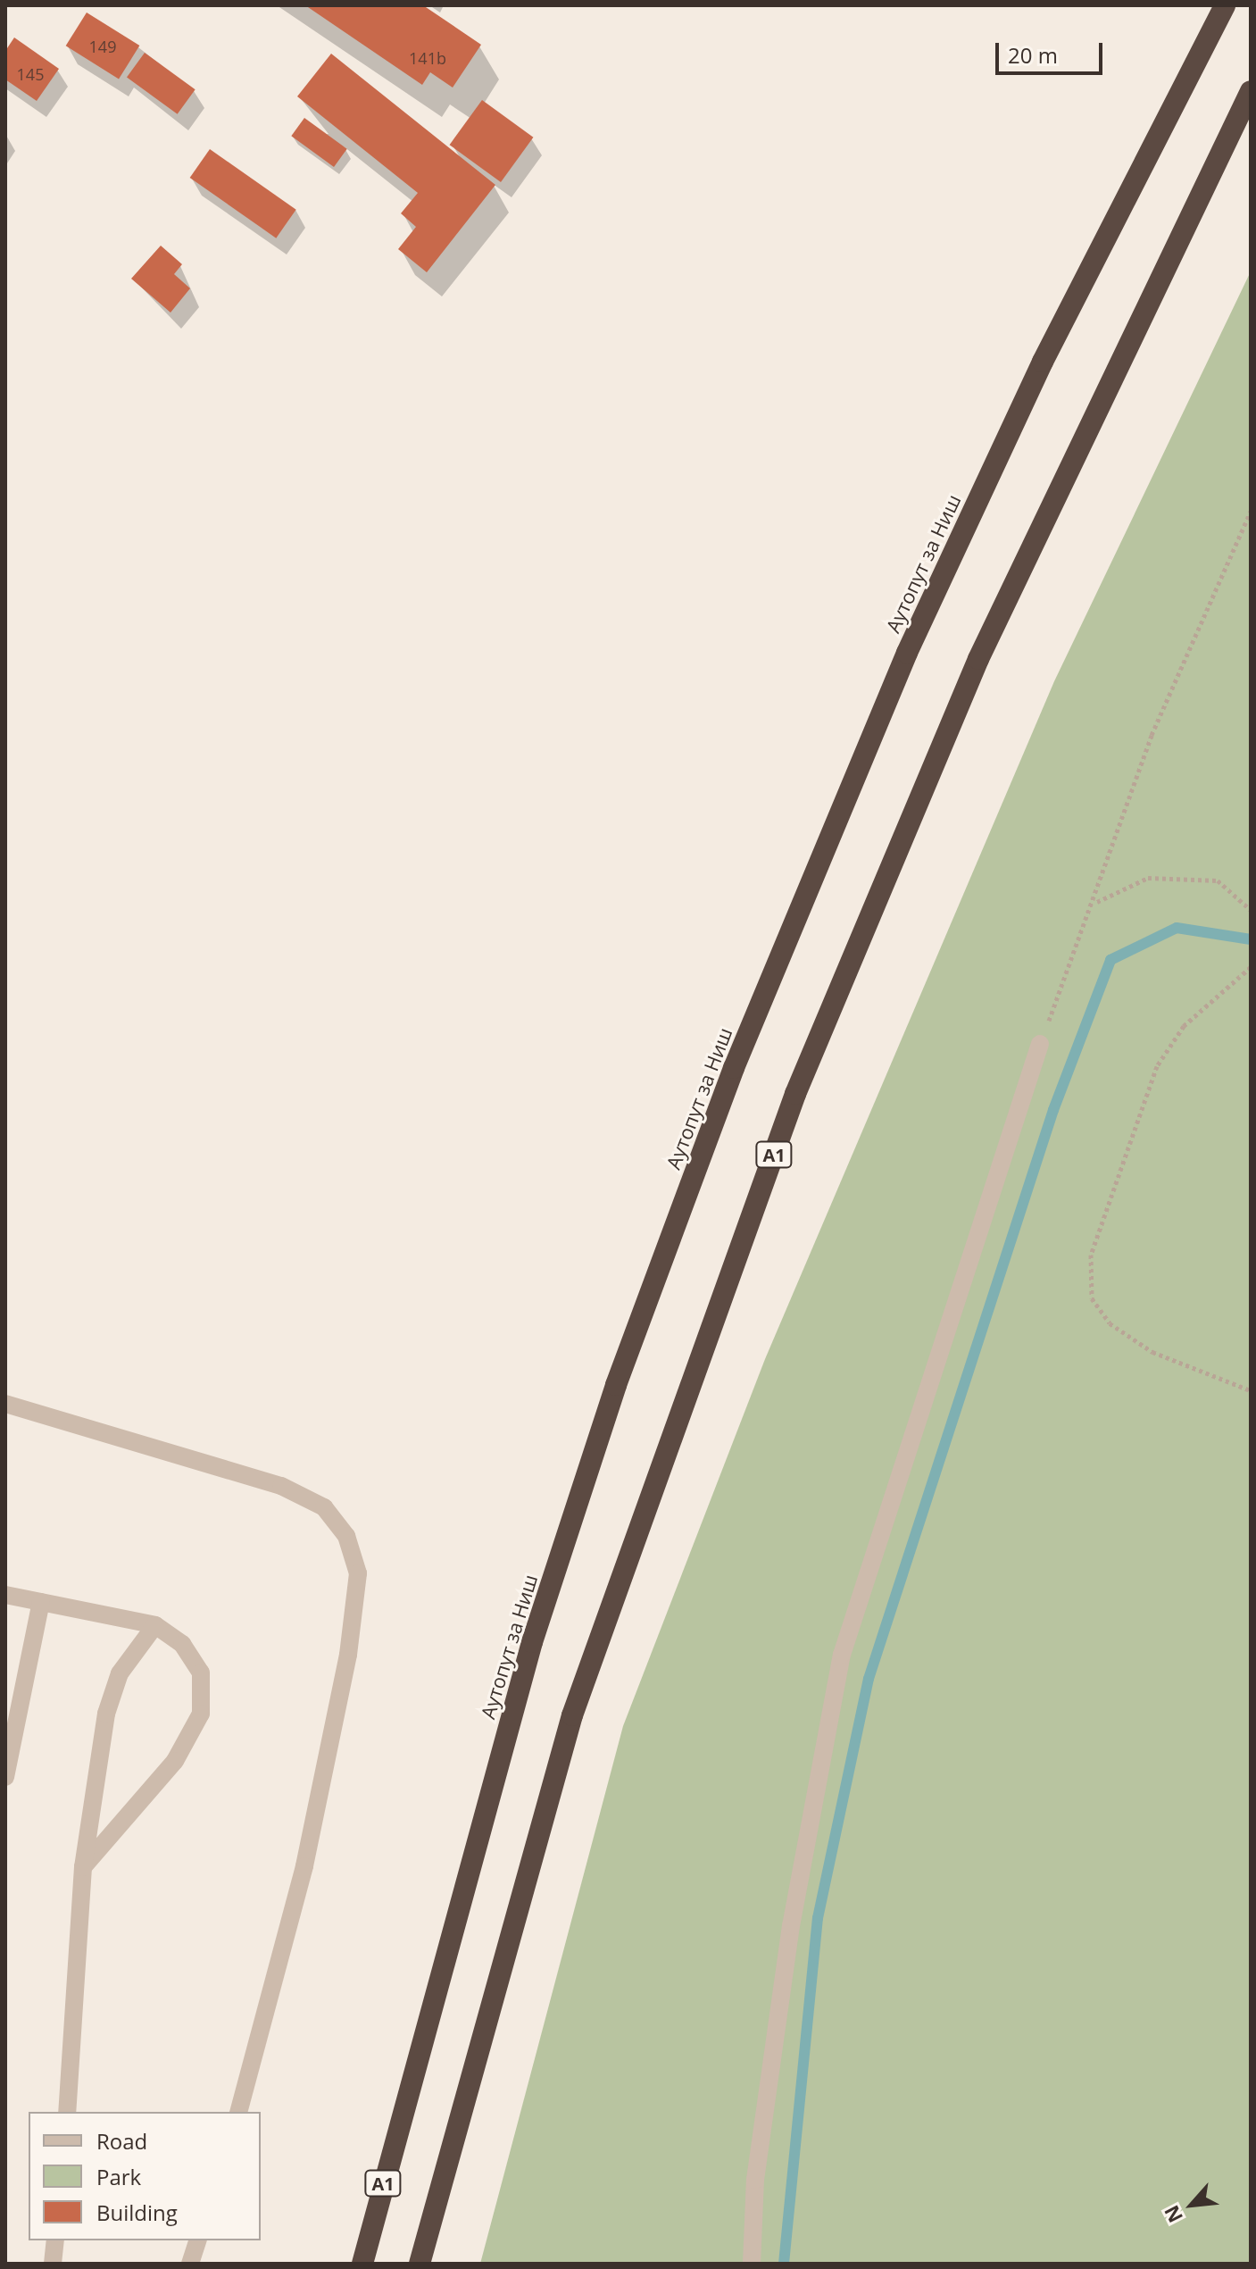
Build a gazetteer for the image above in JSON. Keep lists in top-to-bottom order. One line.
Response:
{"streets":{"highway":["Аутопут за Ниш","A1"]},"house_numbers":["149","141b","145"],"legend":["Road","Park","Building"],"scale_bar":"20 m","north":"bottom left"}
